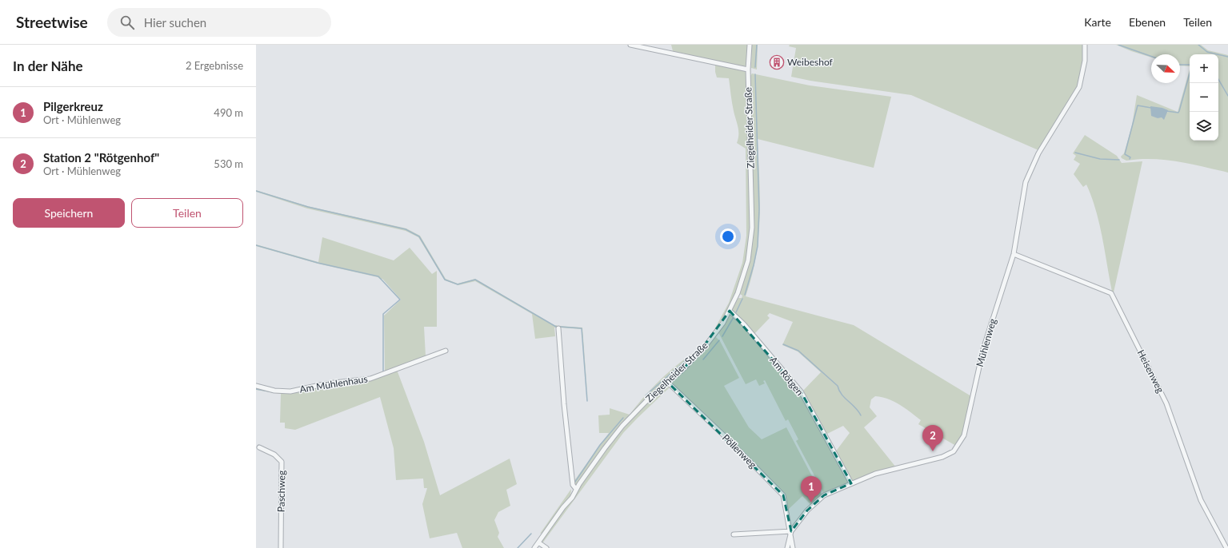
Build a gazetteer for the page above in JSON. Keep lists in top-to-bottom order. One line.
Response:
{"streets":{"street":["Ziegelheider Straße","Mühlenweg","Heisenweg","Am Rötgen","Am Mühlenhaus","Pöllenweg","Paschweg"]},"crossings":[["Ziegelheider Straße","Am Rötgen"],["Ziegelheider Straße","Pöllenweg"],["Mühlenweg","Heisenweg"],["Mühlenweg","Am Rötgen"],["Mühlenweg","Pöllenweg"]],"places":{"building":["Weibeshof"]},"north":"bottom right","page":{"header":"Streetwise","search":"Hier suchen","nav":["Karte","Ebenen","Teilen"],"heading":["In der Nähe","2 Ergebnisse"],"map_buttons":["+","−"],"list":[{"mark":"1","name":"Pilgerkreuz","note":"Ort · Mühlenweg","value":"490 m"},{"mark":"2","name":"Station 2 \"Rötgenhof\"","note":"Ort · Mühlenweg","value":"530 m"}],"buttons":["Speichern","Teilen"],"pins":["2","1"]}}
